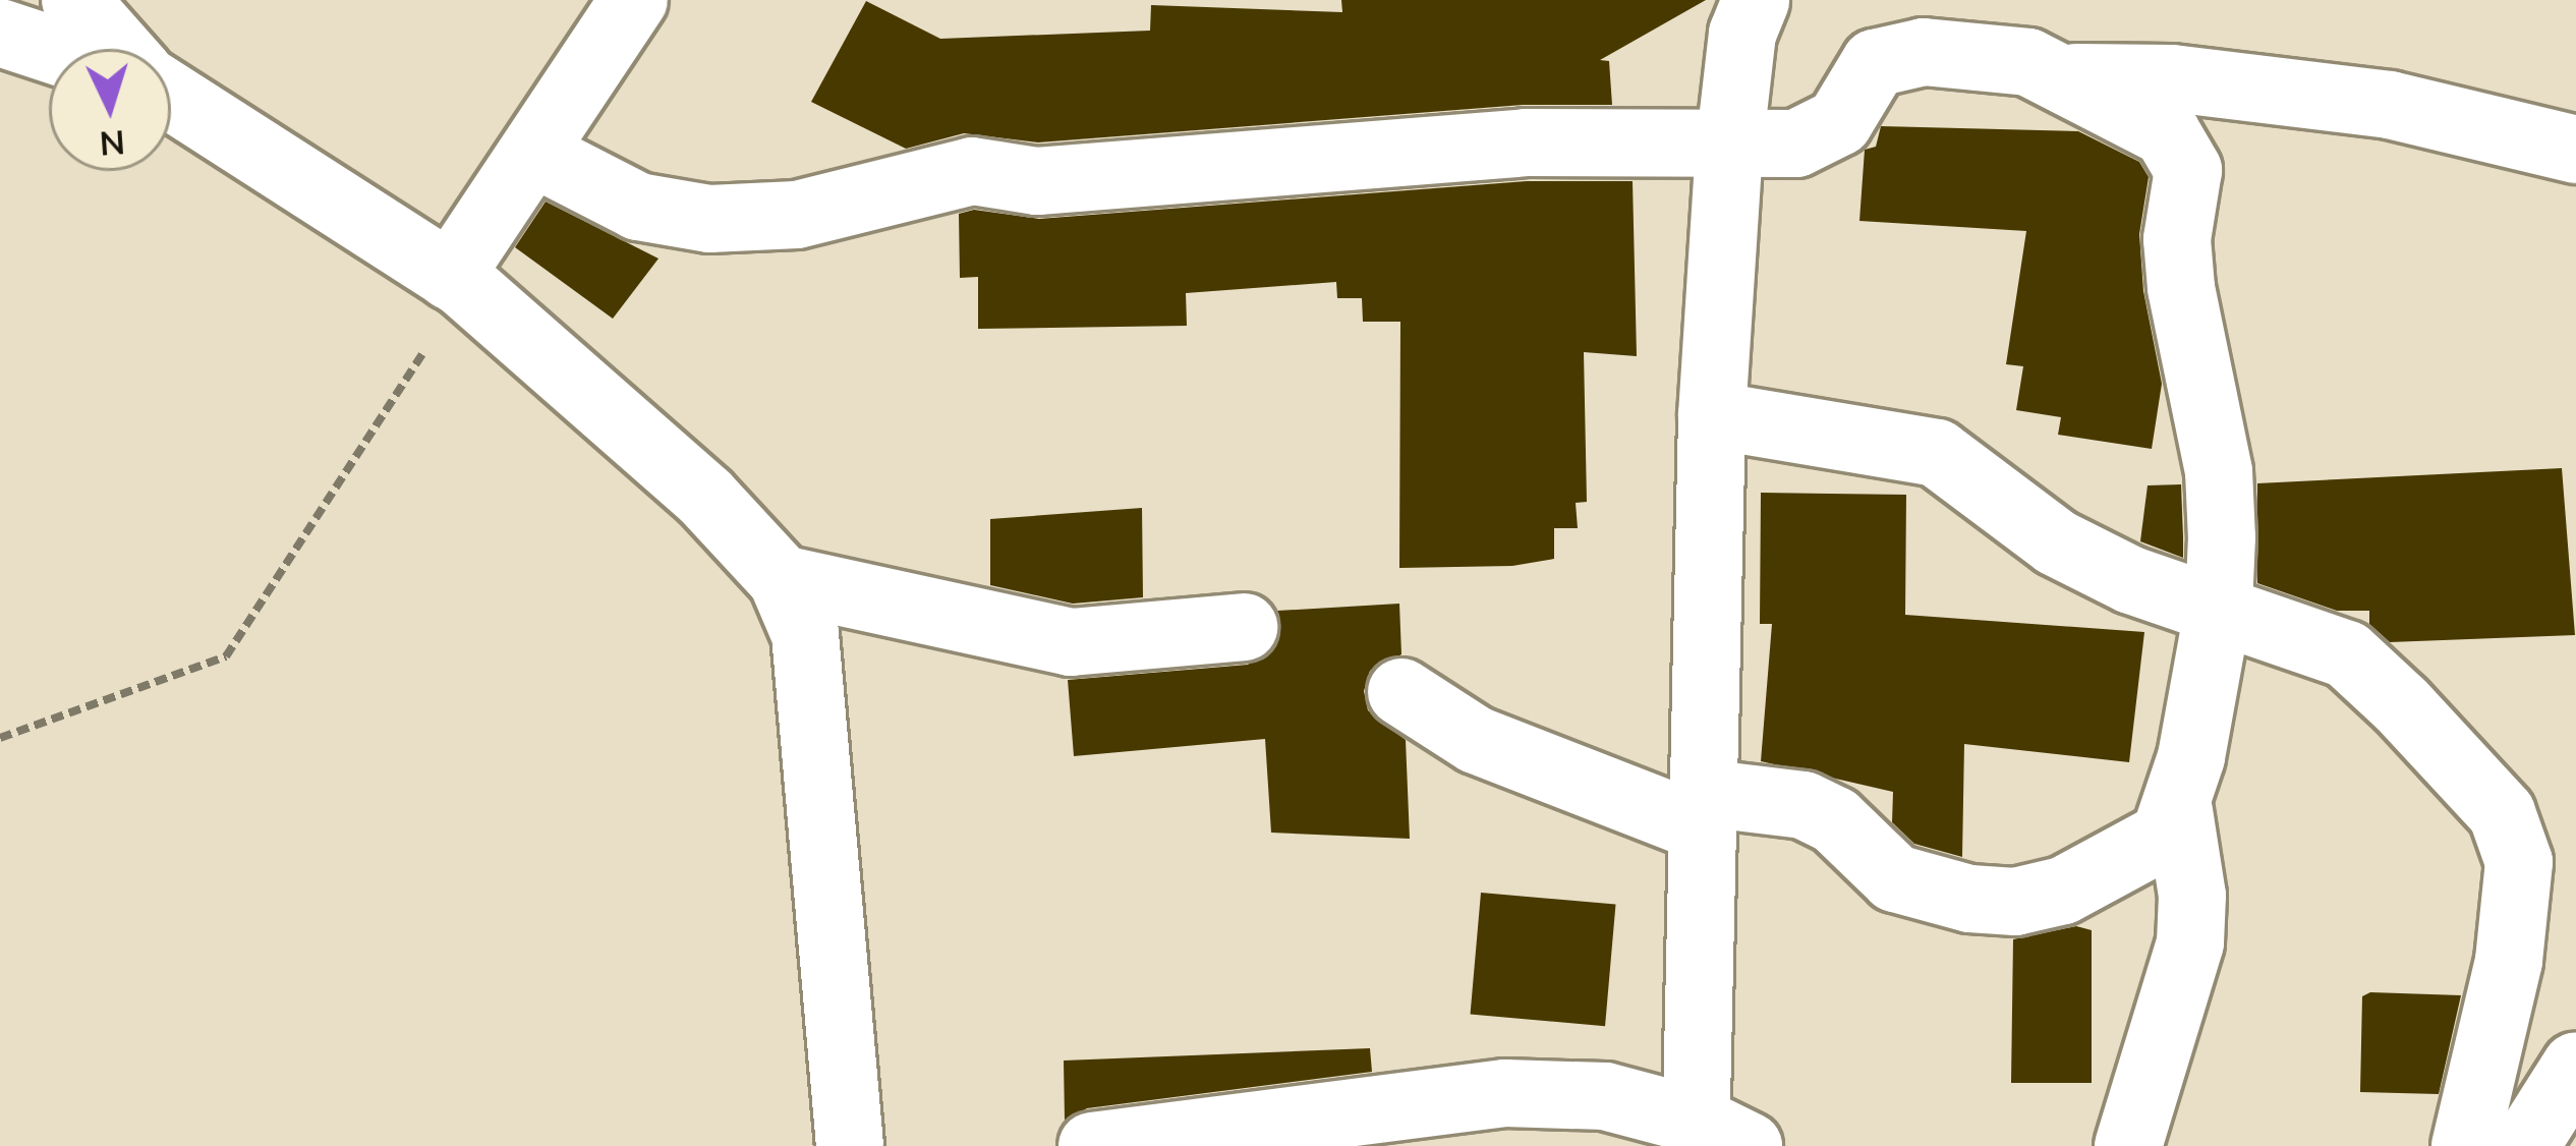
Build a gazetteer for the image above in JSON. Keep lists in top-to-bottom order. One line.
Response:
{"north":"bottom"}
